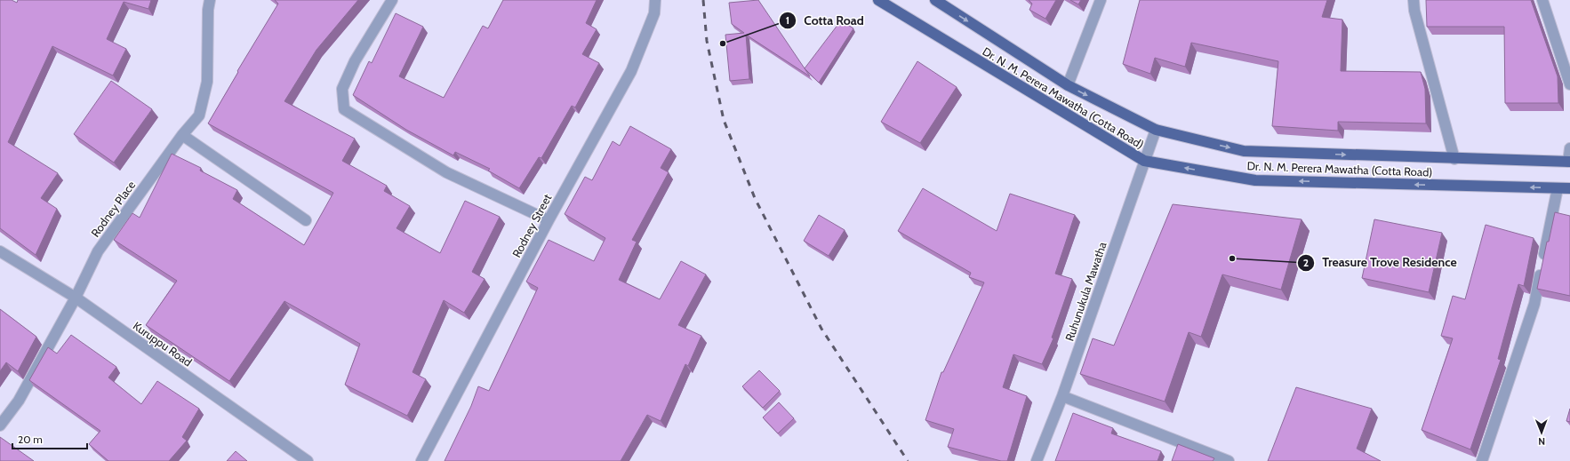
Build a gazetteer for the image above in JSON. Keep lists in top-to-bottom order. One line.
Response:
{"streets":{"main road":["Dr. N. M. Perera Mawatha (Cotta Road)"],"street":["Rodney Place","Rodney Street","Ruhunukula Mawatha","Kuruppu Road"]},"crossings":[["Dr. N. M. Perera Mawatha (Cotta Road)","Ruhunukula Mawatha"],["Rodney Place","Kuruppu Road"]],"places":["Cotta Road","Treasure Trove Residence"],"scale_bar":"20 m","north":"bottom"}
